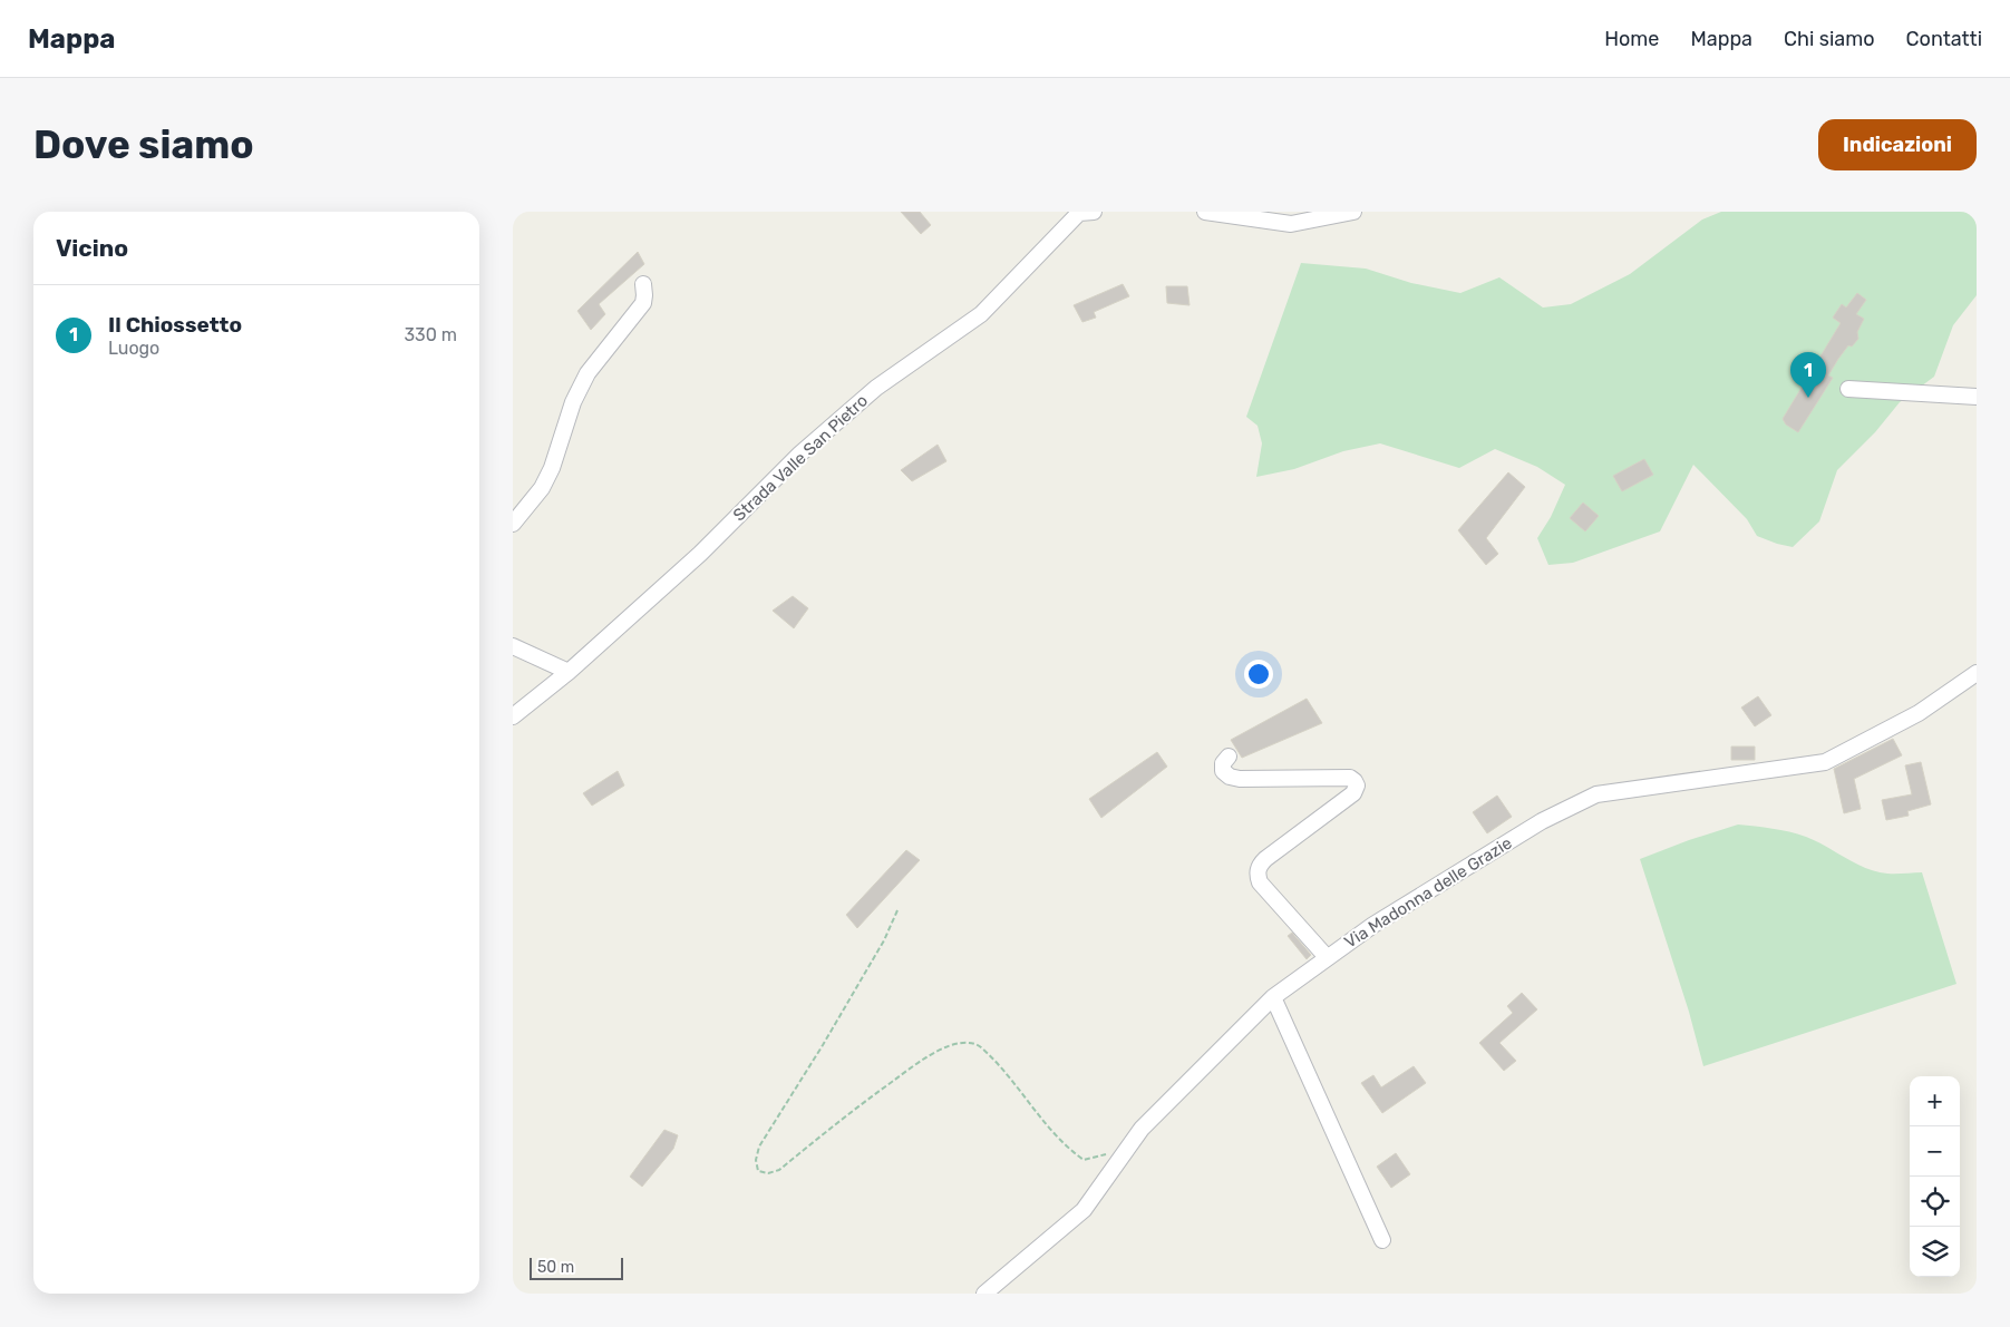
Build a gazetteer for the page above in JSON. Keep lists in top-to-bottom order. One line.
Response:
{"streets":{"street":["Strada Valle San Pietro","Via Madonna delle Grazie"]},"scale_bar":"50 m","page":{"header":"Mappa","nav":["Home","Mappa","Chi siamo","Contatti"],"buttons":"Indicazioni","title":"Dove siamo","heading":"Vicino","list":[{"mark":"1","name":"Il Chiossetto","note":"Luogo","value":"330 m"}],"pins":"1","map_buttons":["+","−"],"scale":"50 m"}}
